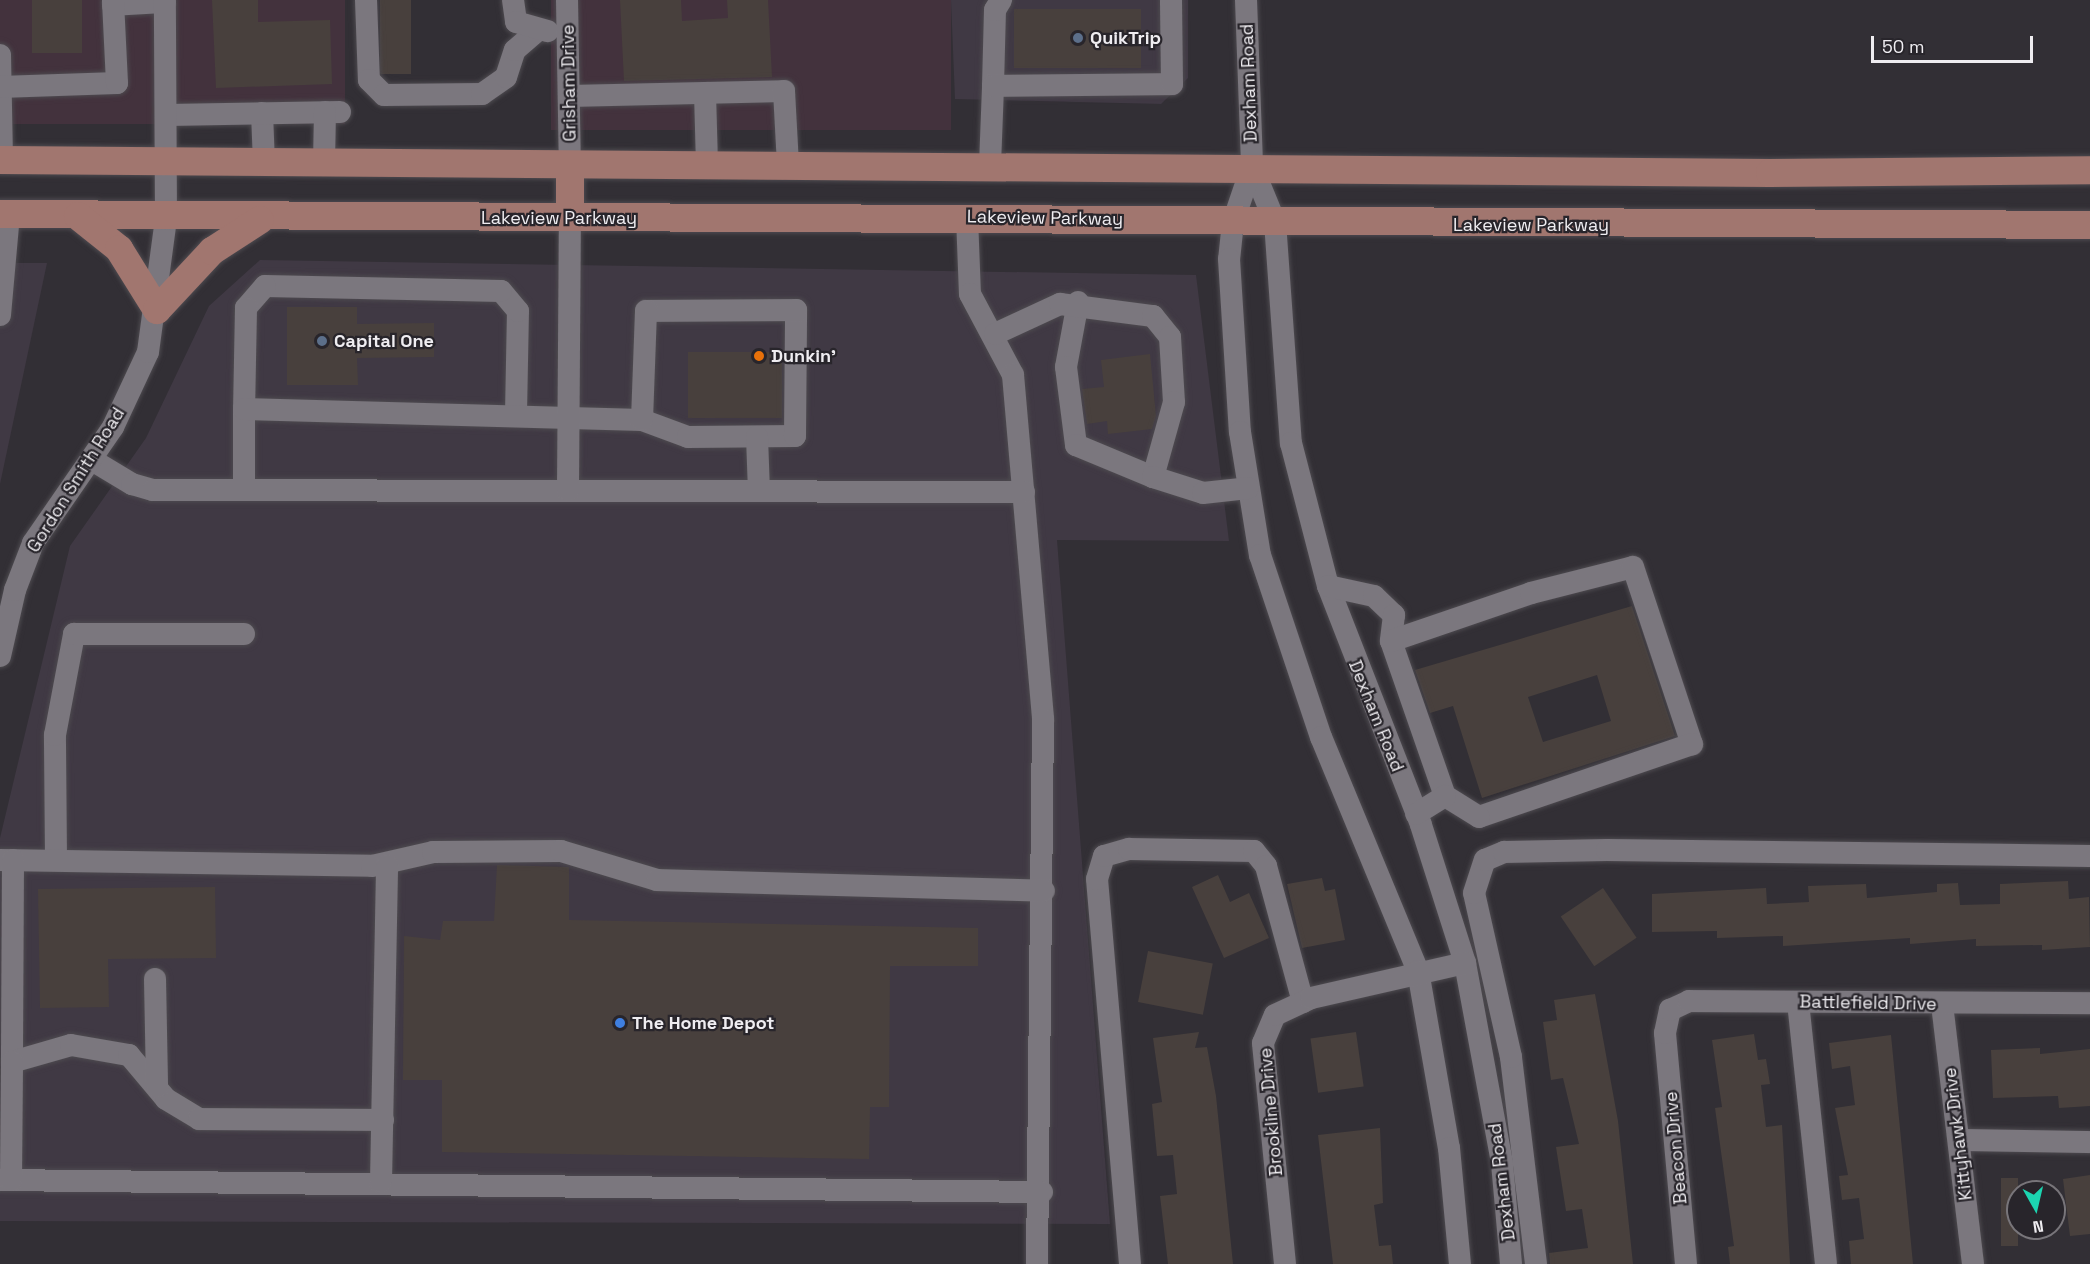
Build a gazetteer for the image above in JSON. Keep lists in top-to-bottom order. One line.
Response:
{"streets":{"main road":["Lakeview Parkway"],"street":["Grisham Drive","Dexham Road","Gordon Smith Road","Battlefield Drive","Brookline Drive","Kittyhawk Drive","Beacon Drive"]},"crossings":[["Dexham Road","Lakeview Parkway"],["Dexham Road","Brookline Drive"],["Lakeview Parkway","Gordon Smith Road"],["Battlefield Drive","Kittyhawk Drive"],["Battlefield Drive","Beacon Drive"]],"places":["QuikTrip","Capital One","Dunkin'","The Home Depot"],"scale_bar":"50 m","north":"bottom"}
